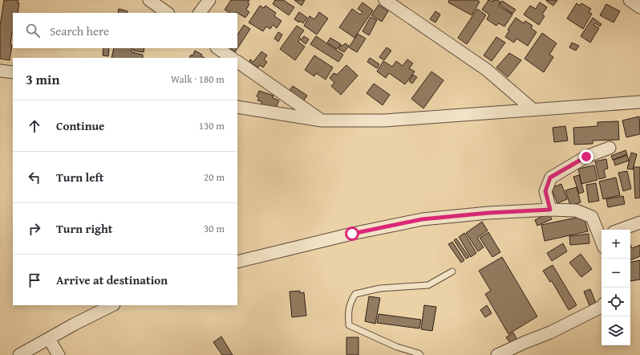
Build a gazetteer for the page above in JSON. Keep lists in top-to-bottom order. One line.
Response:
{"page":{"search":"Search here","heading":["3 min","Walk · 180 m"],"list":[["Continue","130 m"],["Turn left","20 m"],["Turn right","30 m"],"Arrive at destination"],"map_buttons":["+","−"]}}
